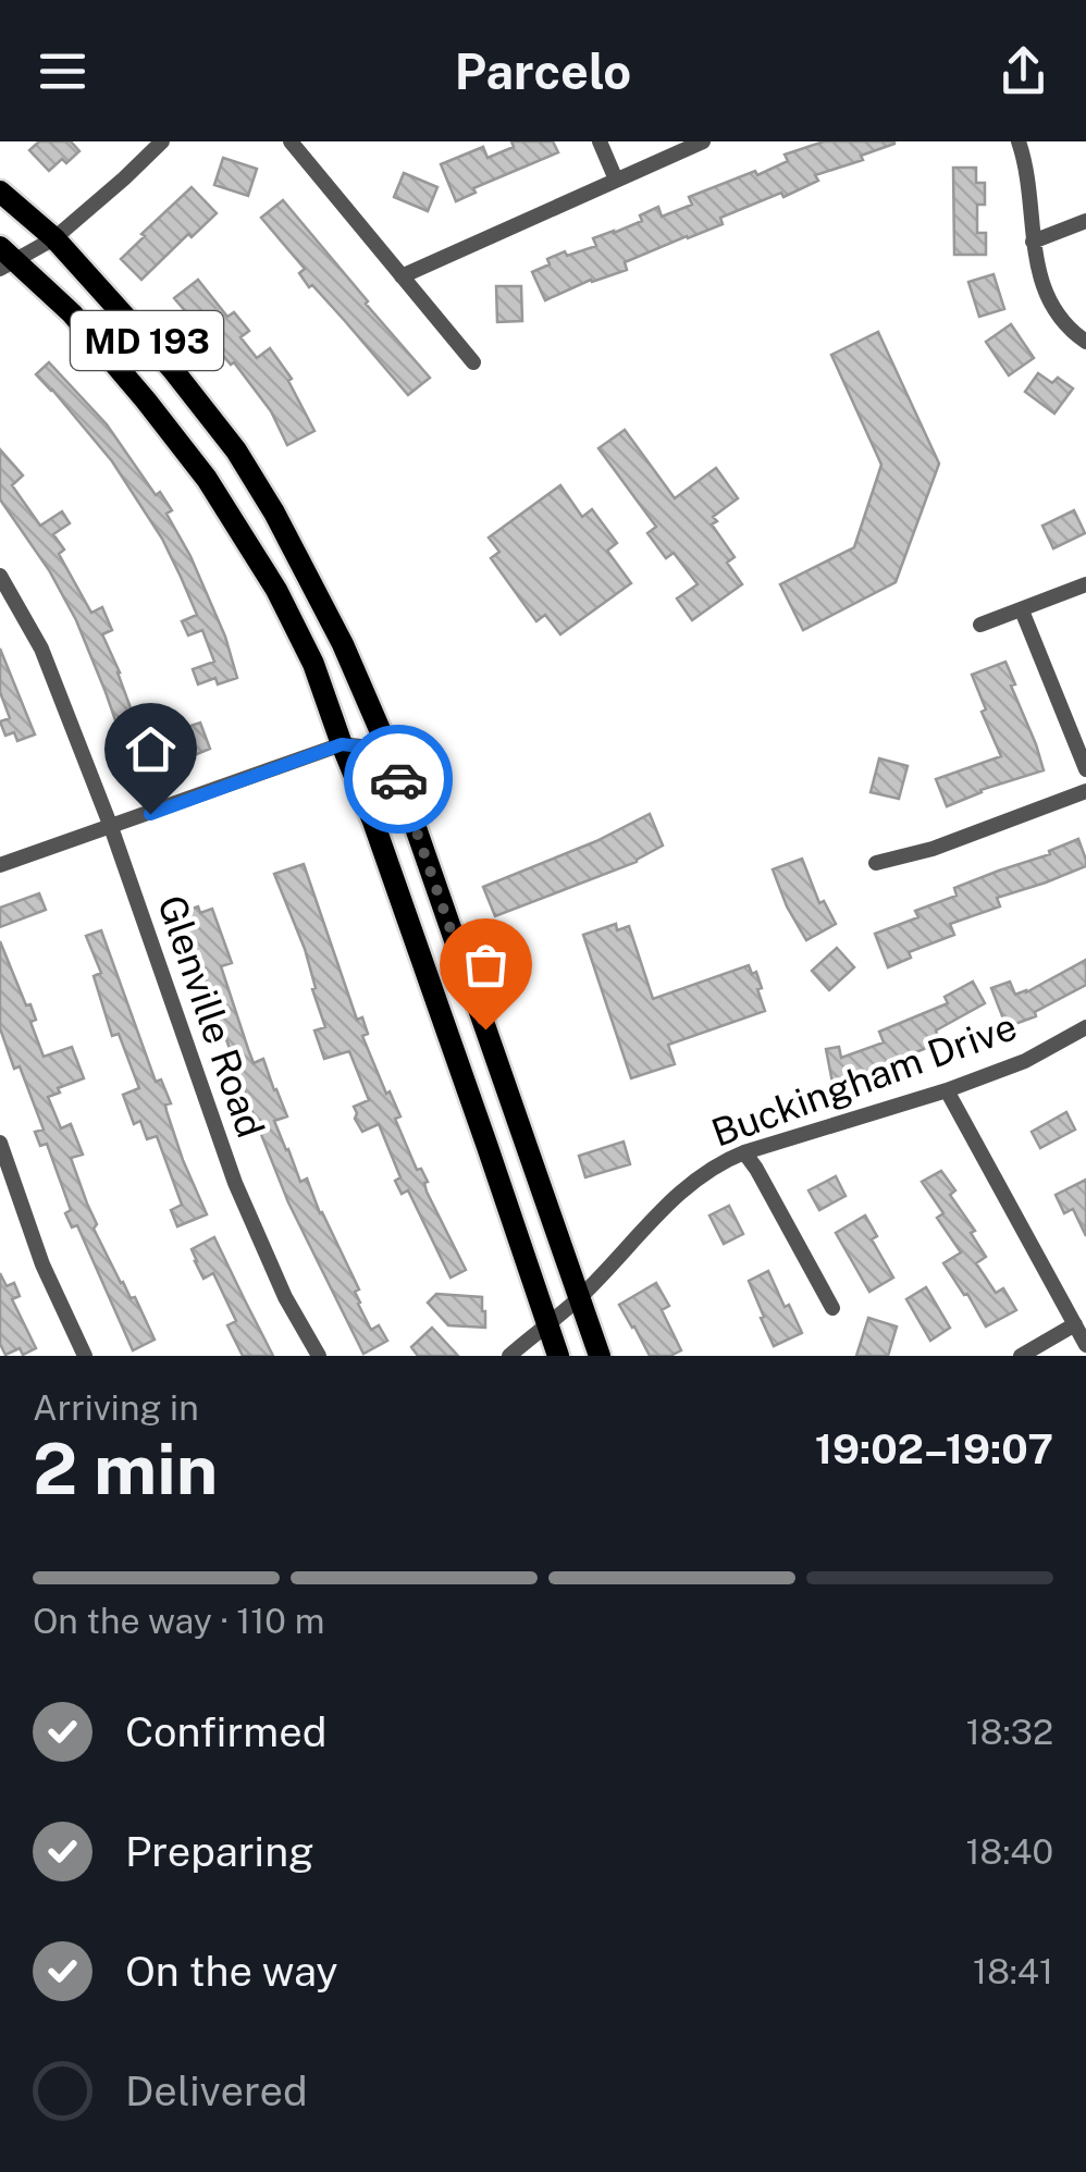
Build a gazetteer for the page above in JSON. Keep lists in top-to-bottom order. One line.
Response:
{"streets":{"main road":["MD 193"],"street":["Glenville Road","Buckingham Drive"]},"crossings":[["MD 193","Buckingham Drive"]],"page":{"header":"Parcelo","heading":["2 min","Arriving in","19:02–19:07"],"bar":"On the way · 110 m","list":[["Confirmed","18:32"],["Preparing","18:40"],["On the way","18:41"],"Delivered"]}}
